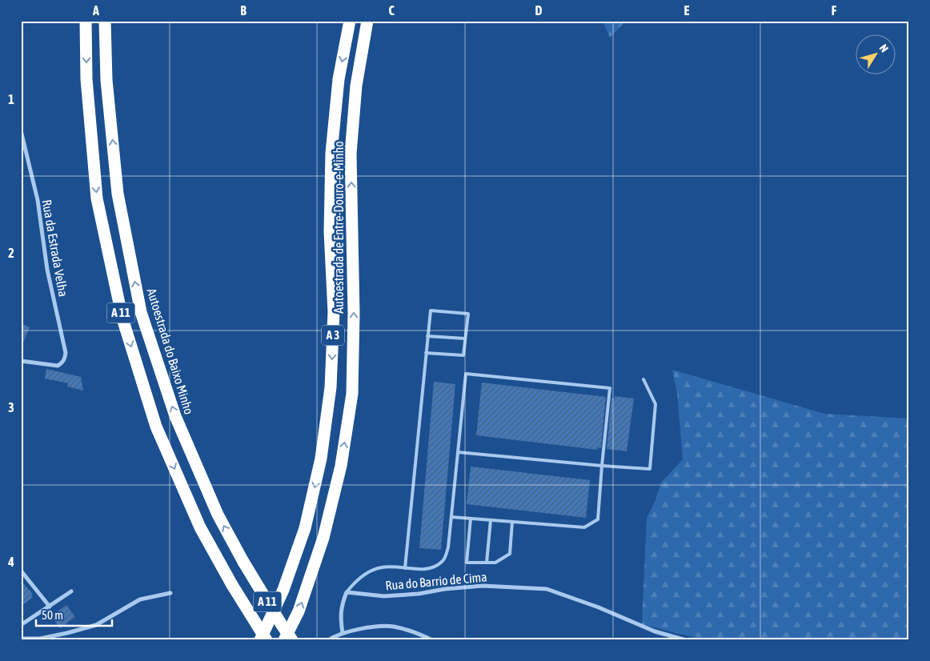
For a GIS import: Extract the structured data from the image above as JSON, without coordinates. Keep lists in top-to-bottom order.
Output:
{
  "streets": {
    "highway": [
      "Autoestrada de Entre-Douro-e-Minho",
      "A 11",
      "A 3",
      "Autoestrada do Baixo Minho"
    ],
    "street": ["Rua da Estrada Velha", "Rua do Barrio de Cima"]
  },
  "scale_bar": "50 m",
  "north": "top right",
  "grid": {
    "columns": [
      "A",
      "B",
      "C",
      "D",
      "E",
      "F"
    ],
    "rows": [
      "1",
      "2",
      "3",
      "4"
    ]
  }
}
